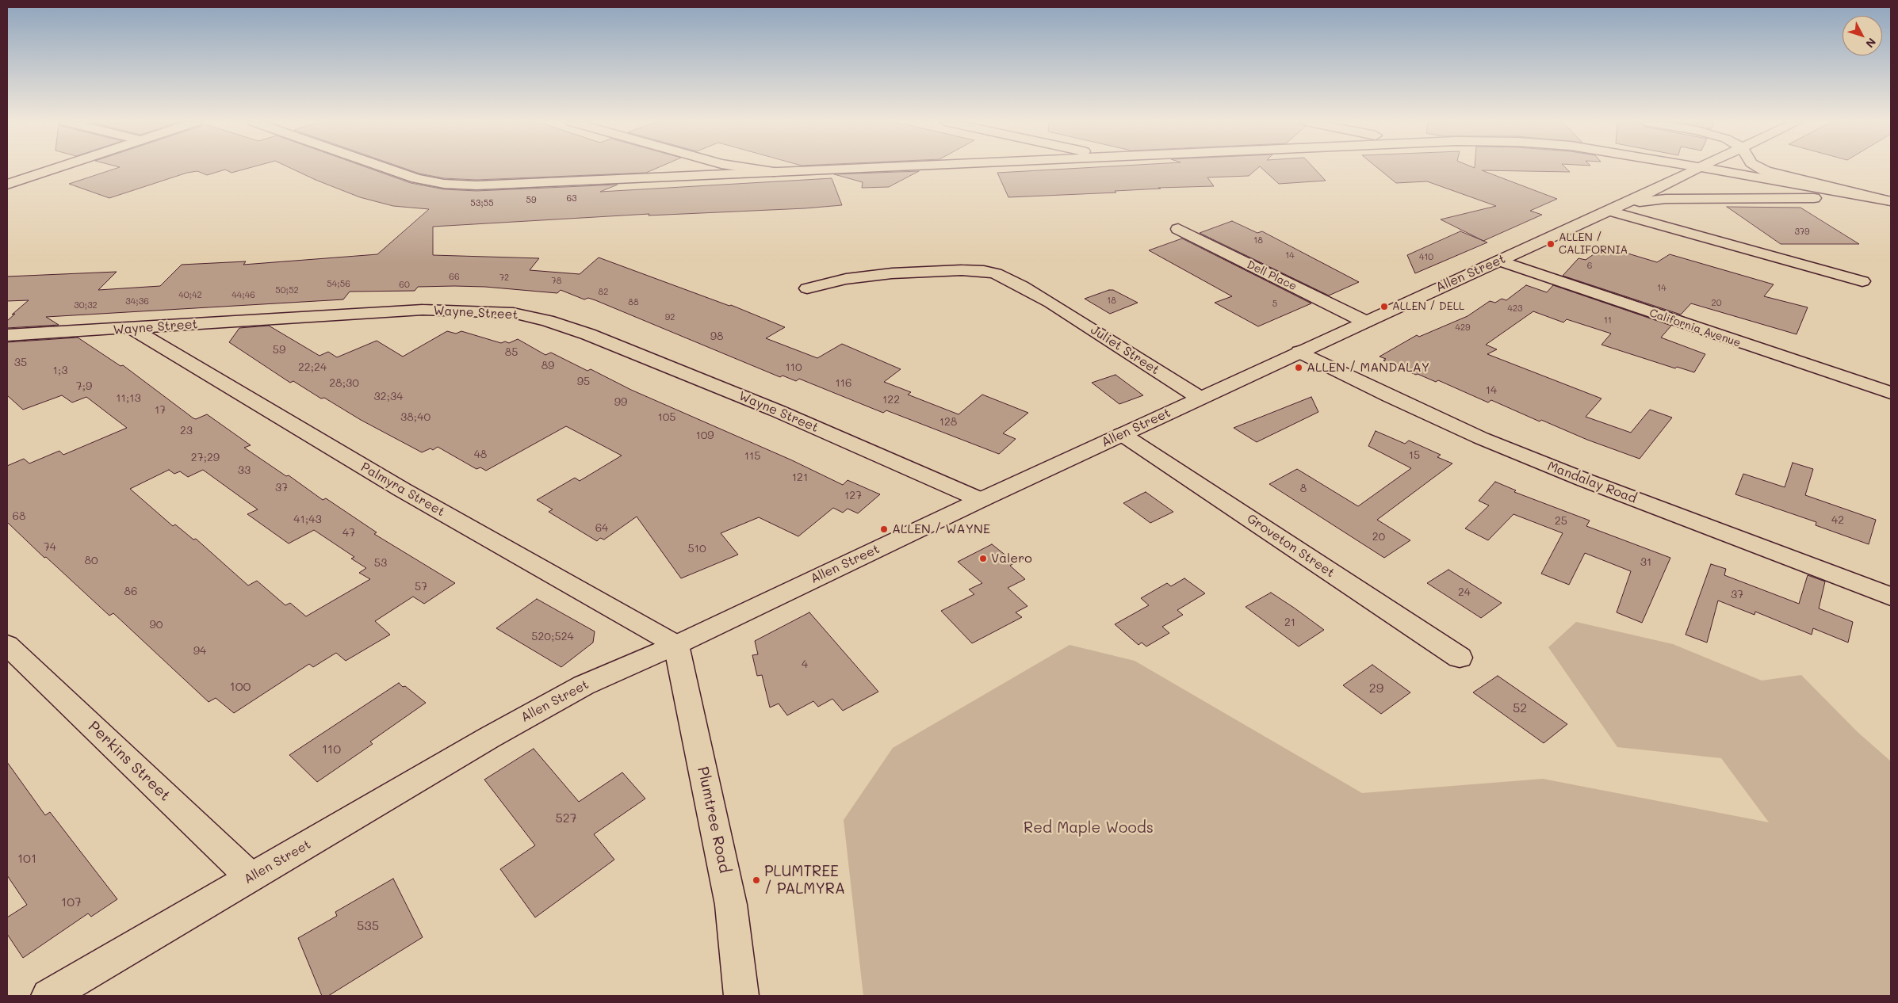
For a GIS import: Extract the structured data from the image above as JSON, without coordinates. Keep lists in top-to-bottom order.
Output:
{
  "streets": {
    "street": [
      "Allen Street",
      "Dell Place",
      "Wayne Street",
      "California Avenue",
      "Juliet Street",
      "Mandalay Road",
      "Palmyra Street",
      "Groveton Street",
      "Perkins Street",
      "Plumtree Road"
    ]
  },
  "crossings": [
    ["Allen Street", "Dell Place"],
    ["Allen Street", "Wayne Street"],
    ["Allen Street", "California Avenue"],
    ["Allen Street", "Juliet Street"],
    ["Allen Street", "Mandalay Road"],
    ["Allen Street", "Palmyra Street"],
    ["Allen Street", "Groveton Street"],
    ["Allen Street", "Perkins Street"],
    ["Allen Street", "Plumtree Road"],
    ["Wayne Street", "Palmyra Street"],
    ["Palmyra Street", "Plumtree Road"]
  ],
  "parks": ["Red Maple Woods"],
  "places": [
    "ALLEN / CALIFORNIA",
    "ALLEN / DELL",
    "ALLEN / MANDALAY",
    "ALLEN / WAYNE",
    "Valero",
    "PLUMTREE / PALMYRA"
  ],
  "house_numbers": [
    "63",
    "59",
    "53;55",
    "379",
    "18",
    "14",
    "410",
    "6",
    "66",
    "72",
    "78",
    "54;56",
    "60",
    "14",
    "50;52",
    "82",
    "40;42",
    "44;46",
    "18",
    "34;36",
    "88",
    "20",
    "5",
    "30;32",
    "423",
    "92",
    "11",
    "429",
    "98",
    "59",
    "85",
    "35",
    "89",
    "22;24",
    "110",
    "1;3",
    "95",
    "28;30",
    "116",
    "7;9",
    "14",
    "32;34",
    "11;13",
    "122",
    "99",
    "17",
    "38;40",
    "105",
    "128",
    "23",
    "109",
    "48",
    "15",
    "115",
    "27;29",
    "33",
    "121",
    "37",
    "8",
    "127",
    "68",
    "41;43",
    "42",
    "25",
    "64",
    "47",
    "20",
    "74",
    "510",
    "80",
    "31",
    "53",
    "57",
    "86",
    "24",
    "37",
    "21",
    "90",
    "520;524",
    "94",
    "4",
    "100",
    "29",
    "52",
    "110",
    "527",
    "101",
    "107",
    "535"
  ],
  "north": "bottom right"
}
